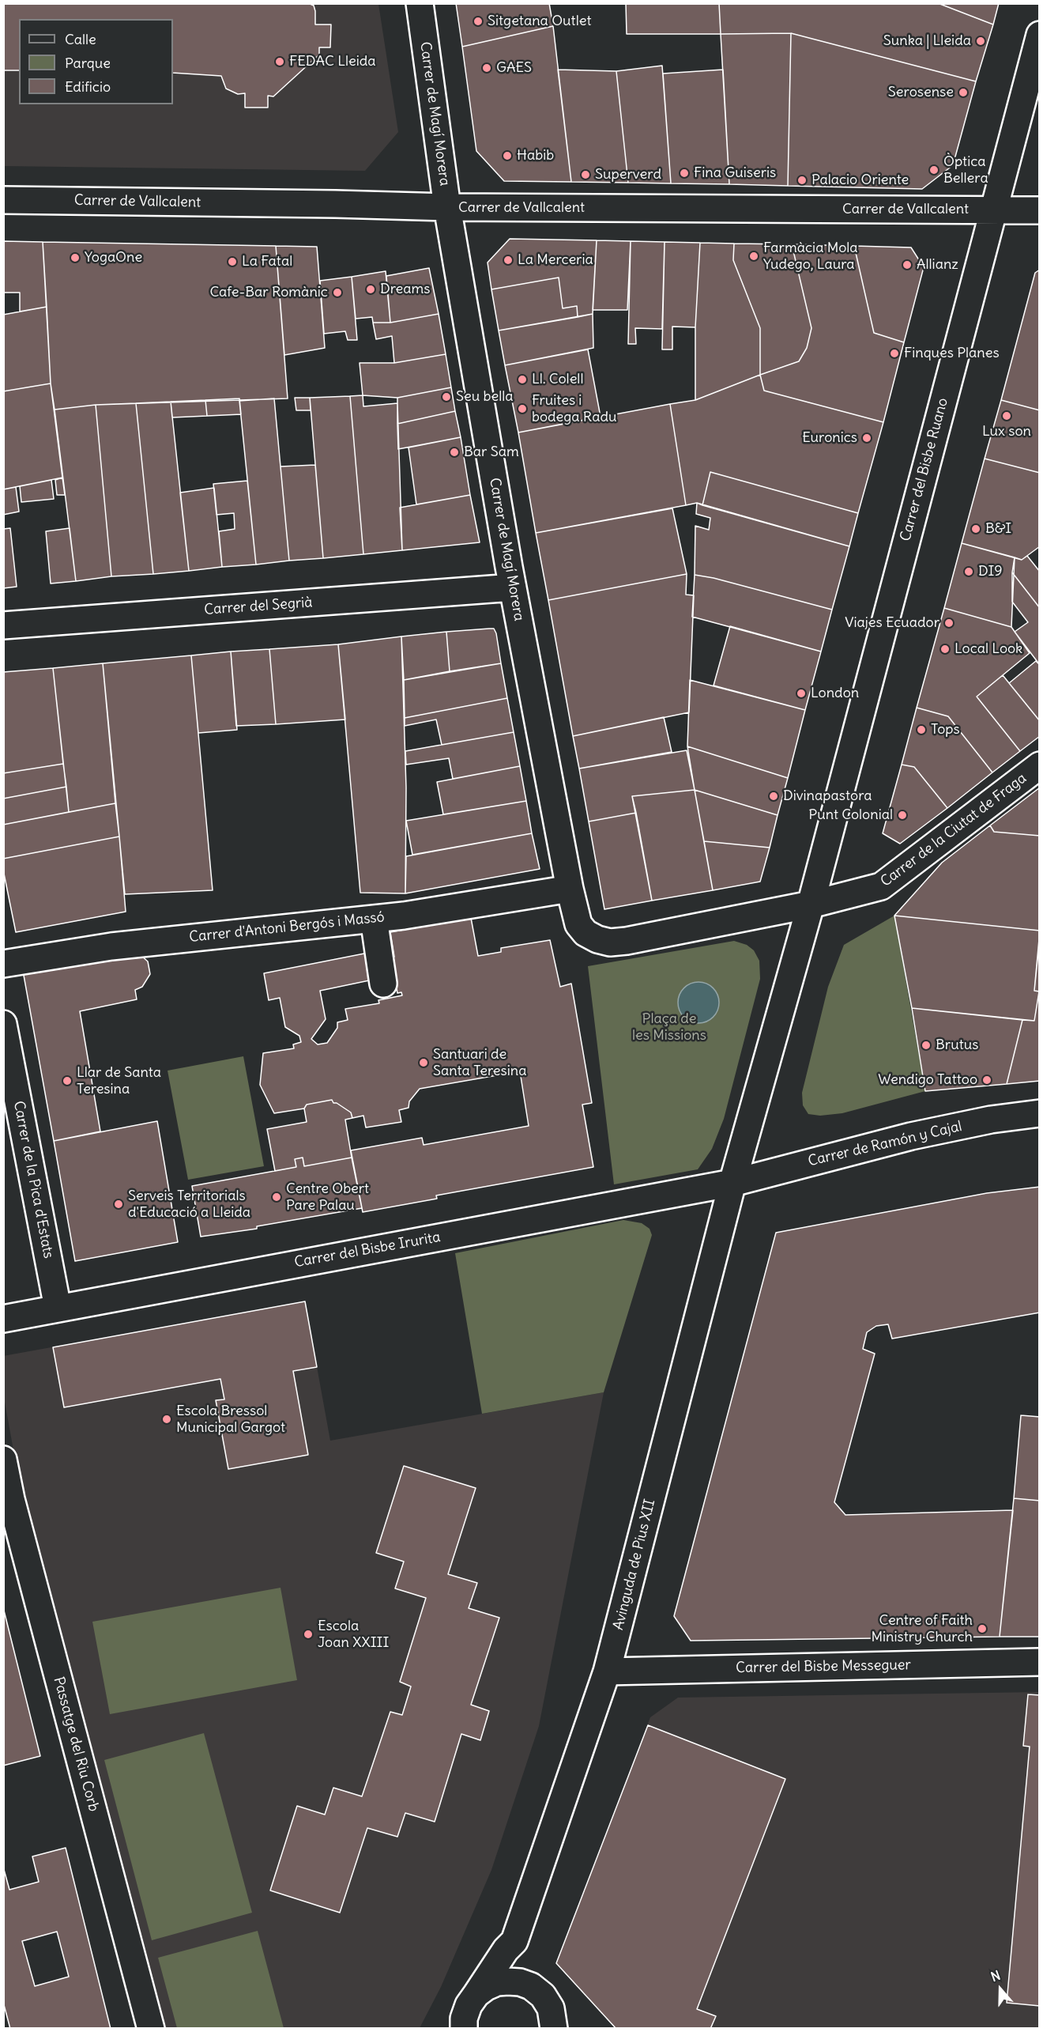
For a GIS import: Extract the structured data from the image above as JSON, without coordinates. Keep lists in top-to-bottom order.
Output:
{
  "streets": {
    "street": [
      "Carrer de Magí Morera",
      "Carrer de Vallcalent",
      "Carrer del Bisbe Ruano",
      "Carrer del Segrià",
      "Carrer de la Ciutat de Fraga",
      "Carrer d'Antoni Bergós i Massó",
      "Carrer de Ramón y Cajal",
      "Carrer de la Pica d'Estats",
      "Carrer del Bisbe Irurita",
      "Avinguda de Pius XII",
      "Carrer del Bisbe Messeguer",
      "Passatge del Riu Corb"
    ]
  },
  "crossings": [
    ["Carrer de Magí Morera", "Carrer de Vallcalent"],
    ["Carrer de Magí Morera", "Carrer del Bisbe Ruano"],
    ["Carrer de Magí Morera", "Carrer del Segrià"],
    ["Carrer de Magí Morera", "Carrer de la Ciutat de Fraga"],
    ["Carrer de Magí Morera", "Carrer d'Antoni Bergós i Massó"],
    ["Carrer de Vallcalent", "Carrer del Bisbe Ruano"],
    ["Carrer del Bisbe Ruano", "Carrer de la Ciutat de Fraga"],
    ["Carrer de Ramón y Cajal", "Carrer del Bisbe Irurita"],
    ["Carrer de Ramón y Cajal", "Avinguda de Pius XII"],
    ["Carrer de la Pica d'Estats", "Carrer del Bisbe Irurita"],
    ["Carrer del Bisbe Irurita", "Avinguda de Pius XII"],
    ["Avinguda de Pius XII", "Carrer del Bisbe Messeguer"]
  ],
  "parks": ["Plaça de les Missions"],
  "places": [
    "Sitgetana Outlet",
    "Sunka | Lleida",
    "FEDAC Lleida",
    "GAES",
    "Serosense",
    "Habib",
    "Òptica Bellera",
    "Fina Guiseris",
    "Superverd",
    "Palacio Oriente",
    "Farmàcia Mola Yudego, Laura",
    "YogaOne",
    "La Merceria",
    "La Fatal",
    "Allianz",
    "Dreams",
    "Cafe-Bar Romànic",
    "Finques Planes",
    "Ll. Colell",
    "Seu bella",
    "Fruites i bodega Radu",
    "Lux son",
    "Euronics",
    "Bar Sam",
    "B&I",
    "DI9",
    "Viajes Ecuador",
    "Local Look",
    "London",
    "Tops",
    "Divinapastora",
    "Punt Colonial",
    "Brutus",
    "Santuari de Santa Teresina",
    "Wendigo Tattoo",
    "Llar de Santa Teresina",
    "Centre Obert Pare Palau",
    "Serveis Territorials d'Educació a Lleida",
    "Escola Bressol Municipal Gargot",
    "Centre of Faith Ministry Church",
    "Escola Joan XXIII"
  ],
  "legend": ["Calle", "Parque", "Edificio"],
  "north": "top"
}
